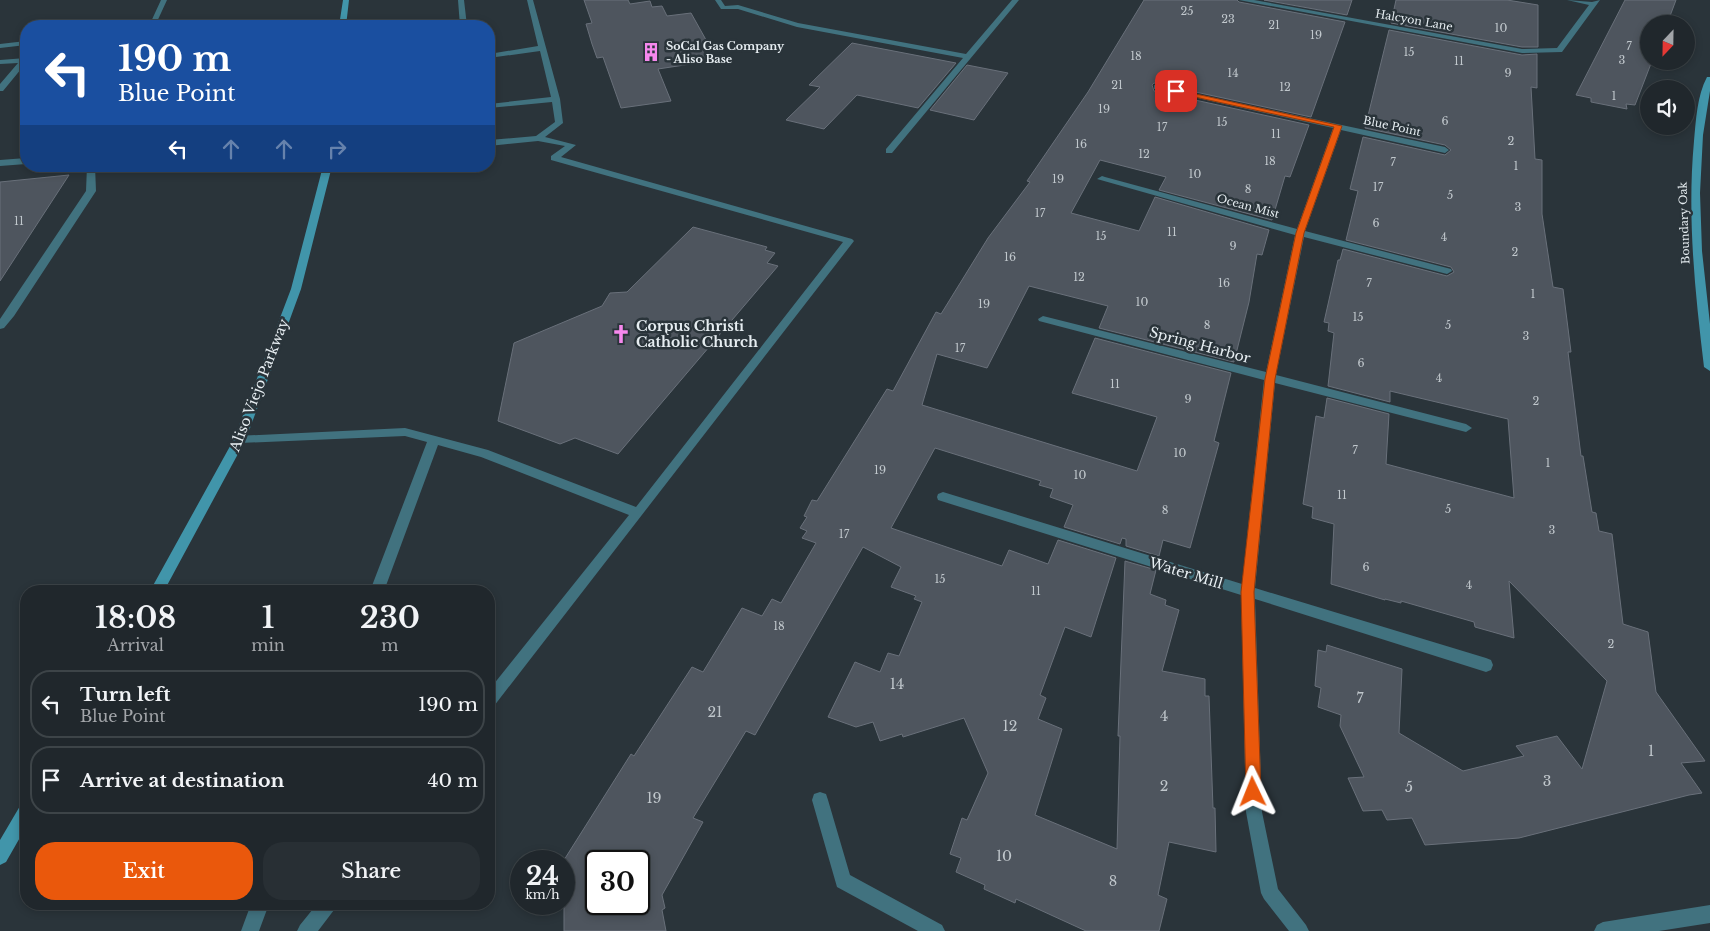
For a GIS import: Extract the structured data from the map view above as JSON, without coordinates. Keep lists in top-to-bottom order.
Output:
{
  "streets": {
    "main road": ["Boundary Oak", "Aliso Viejo Parkway"],
    "street": [
      "Halcyon Lane",
      "Blue Point",
      "Ocean Mist",
      "Spring Harbor",
      "Water Mill"
    ]
  },
  "places": {
    "building": ["SoCal Gas Company - Aliso Base"],
    "church": ["Corpus Christi Catholic Church"]
  },
  "house_numbers": [
    "25",
    "23",
    "21",
    "10",
    "19",
    "7",
    "15",
    "18",
    "3",
    "11",
    "14",
    "9",
    "21",
    "12",
    "1",
    "19",
    "6",
    "15",
    "17",
    "11",
    "2",
    "16",
    "12",
    "18",
    "7",
    "1",
    "10",
    "19",
    "17",
    "8",
    "5",
    "3",
    "17",
    "11",
    "6",
    "11",
    "15",
    "4",
    "9",
    "2",
    "16",
    "12",
    "16",
    "7",
    "1",
    "10",
    "19",
    "15",
    "8",
    "5",
    "3",
    "17",
    "6",
    "4",
    "11",
    "9",
    "2",
    "7",
    "10",
    "1",
    "19",
    "10",
    "11",
    "5",
    "8",
    "3",
    "17",
    "6",
    "15",
    "4",
    "11",
    "18",
    "2",
    "14",
    "7",
    "21",
    "4",
    "12",
    "1",
    "3",
    "2",
    "5",
    "19",
    "10",
    "8"
  ],
  "north": "bottom",
  "page": {
    "turn": ["190 m", "Blue Point"],
    "eta": [
      "18:08",
      "Arrival",
      "1",
      "min",
      "230",
      "m"
    ],
    "list": [
      {
        "name": "Turn left",
        "note": "Blue Point",
        "value": "190 m"
      },
      {
        "name": "Arrive at destination",
        "value": "40 m"
      }
    ],
    "buttons": ["Exit", "Share"],
    "speed": "24 km/h",
    "limit": "30"
  }
}
